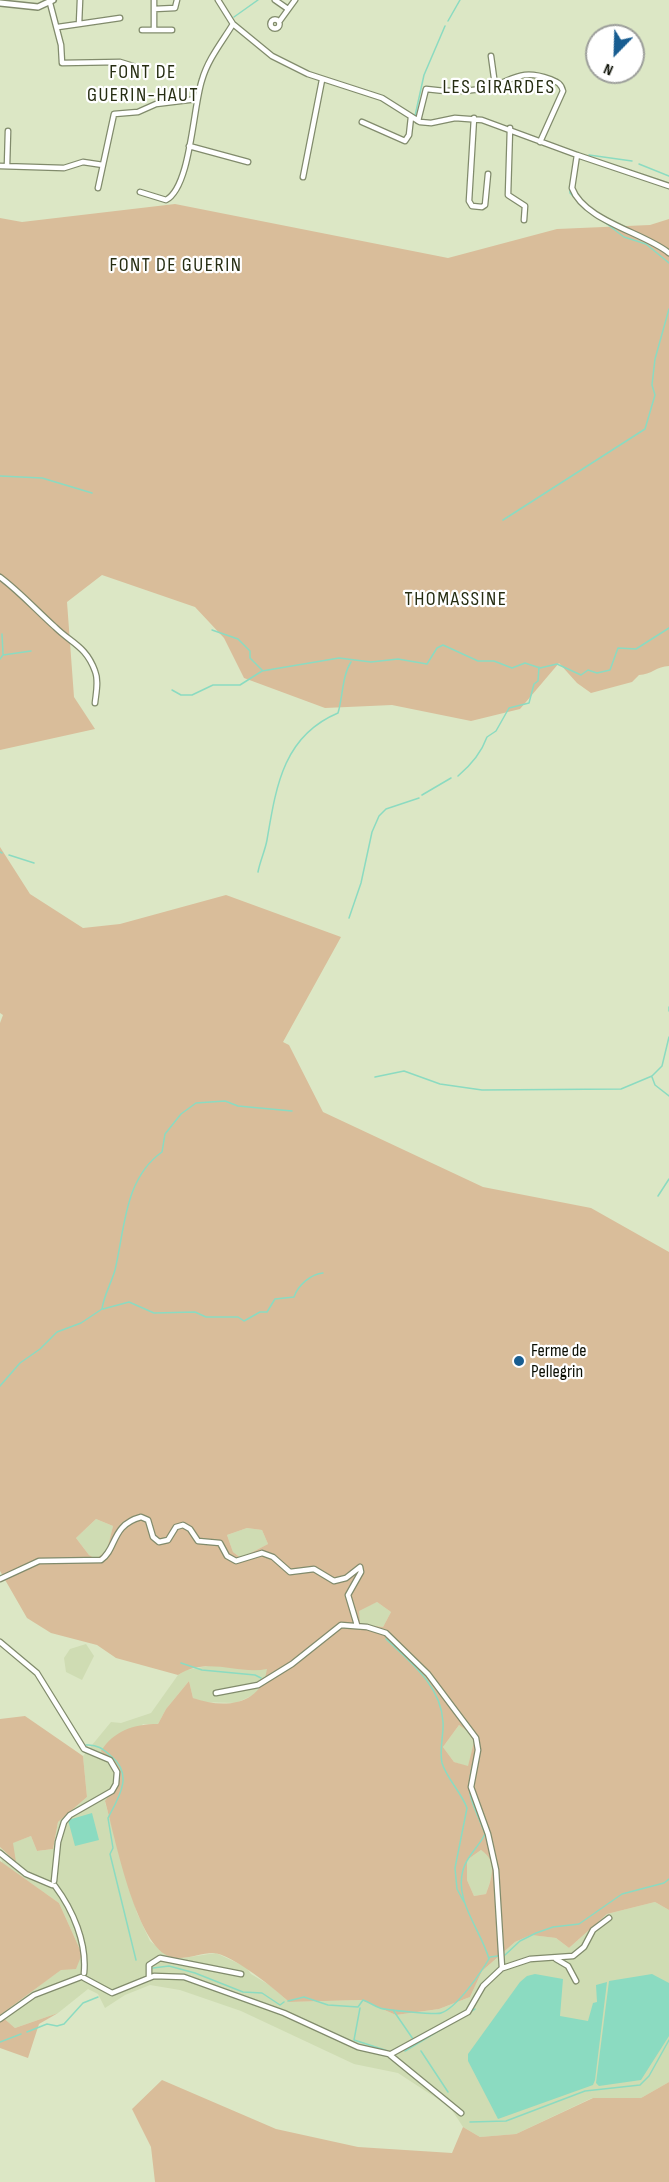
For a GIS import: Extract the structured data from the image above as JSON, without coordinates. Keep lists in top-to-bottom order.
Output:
{
  "districts": [
    "FONT DE GUERIN-HAUT",
    "LES GIRARDES",
    "FONT DE GUERIN",
    "THOMASSINE"
  ],
  "places": ["Ferme de Pellegrin"],
  "north": "bottom left"
}
